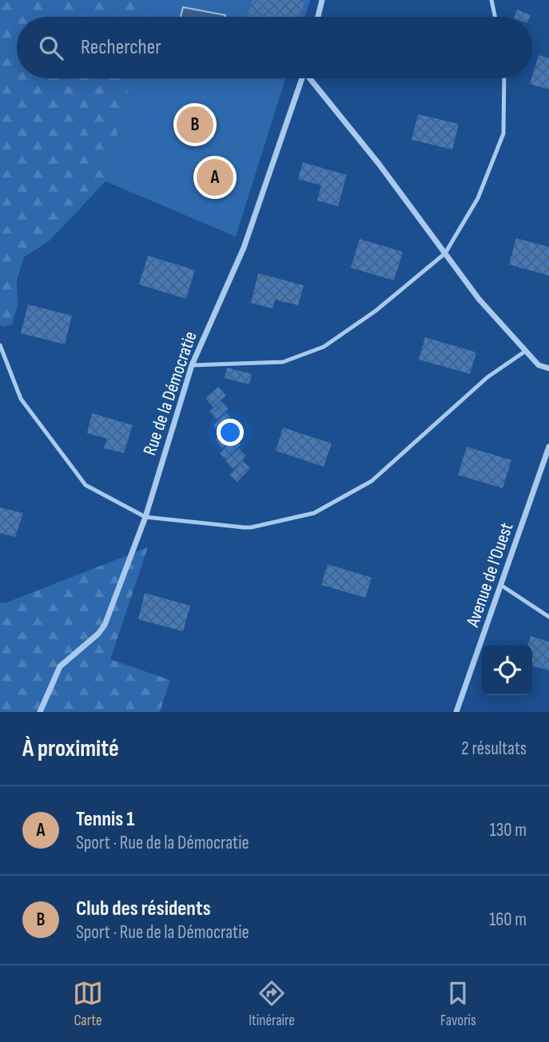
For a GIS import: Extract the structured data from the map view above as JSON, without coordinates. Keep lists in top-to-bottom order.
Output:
{
  "streets": {
    "street": ["Rue de la Démocratie", "Avenue de l'Ouest"]
  },
  "page": {
    "search": "Rechercher",
    "pins": ["B", "A"],
    "heading": ["À proximité", "2 résultats"],
    "list": [
      {
        "mark": "A",
        "name": "Tennis 1",
        "note": "Sport · Rue de la Démocratie",
        "value": "130 m"
      },
      {
        "mark": "B",
        "name": "Club des résidents",
        "note": "Sport · Rue de la Démocratie",
        "value": "160 m"
      }
    ],
    "nav": ["Carte", "Itinéraire", "Favoris"]
  }
}
